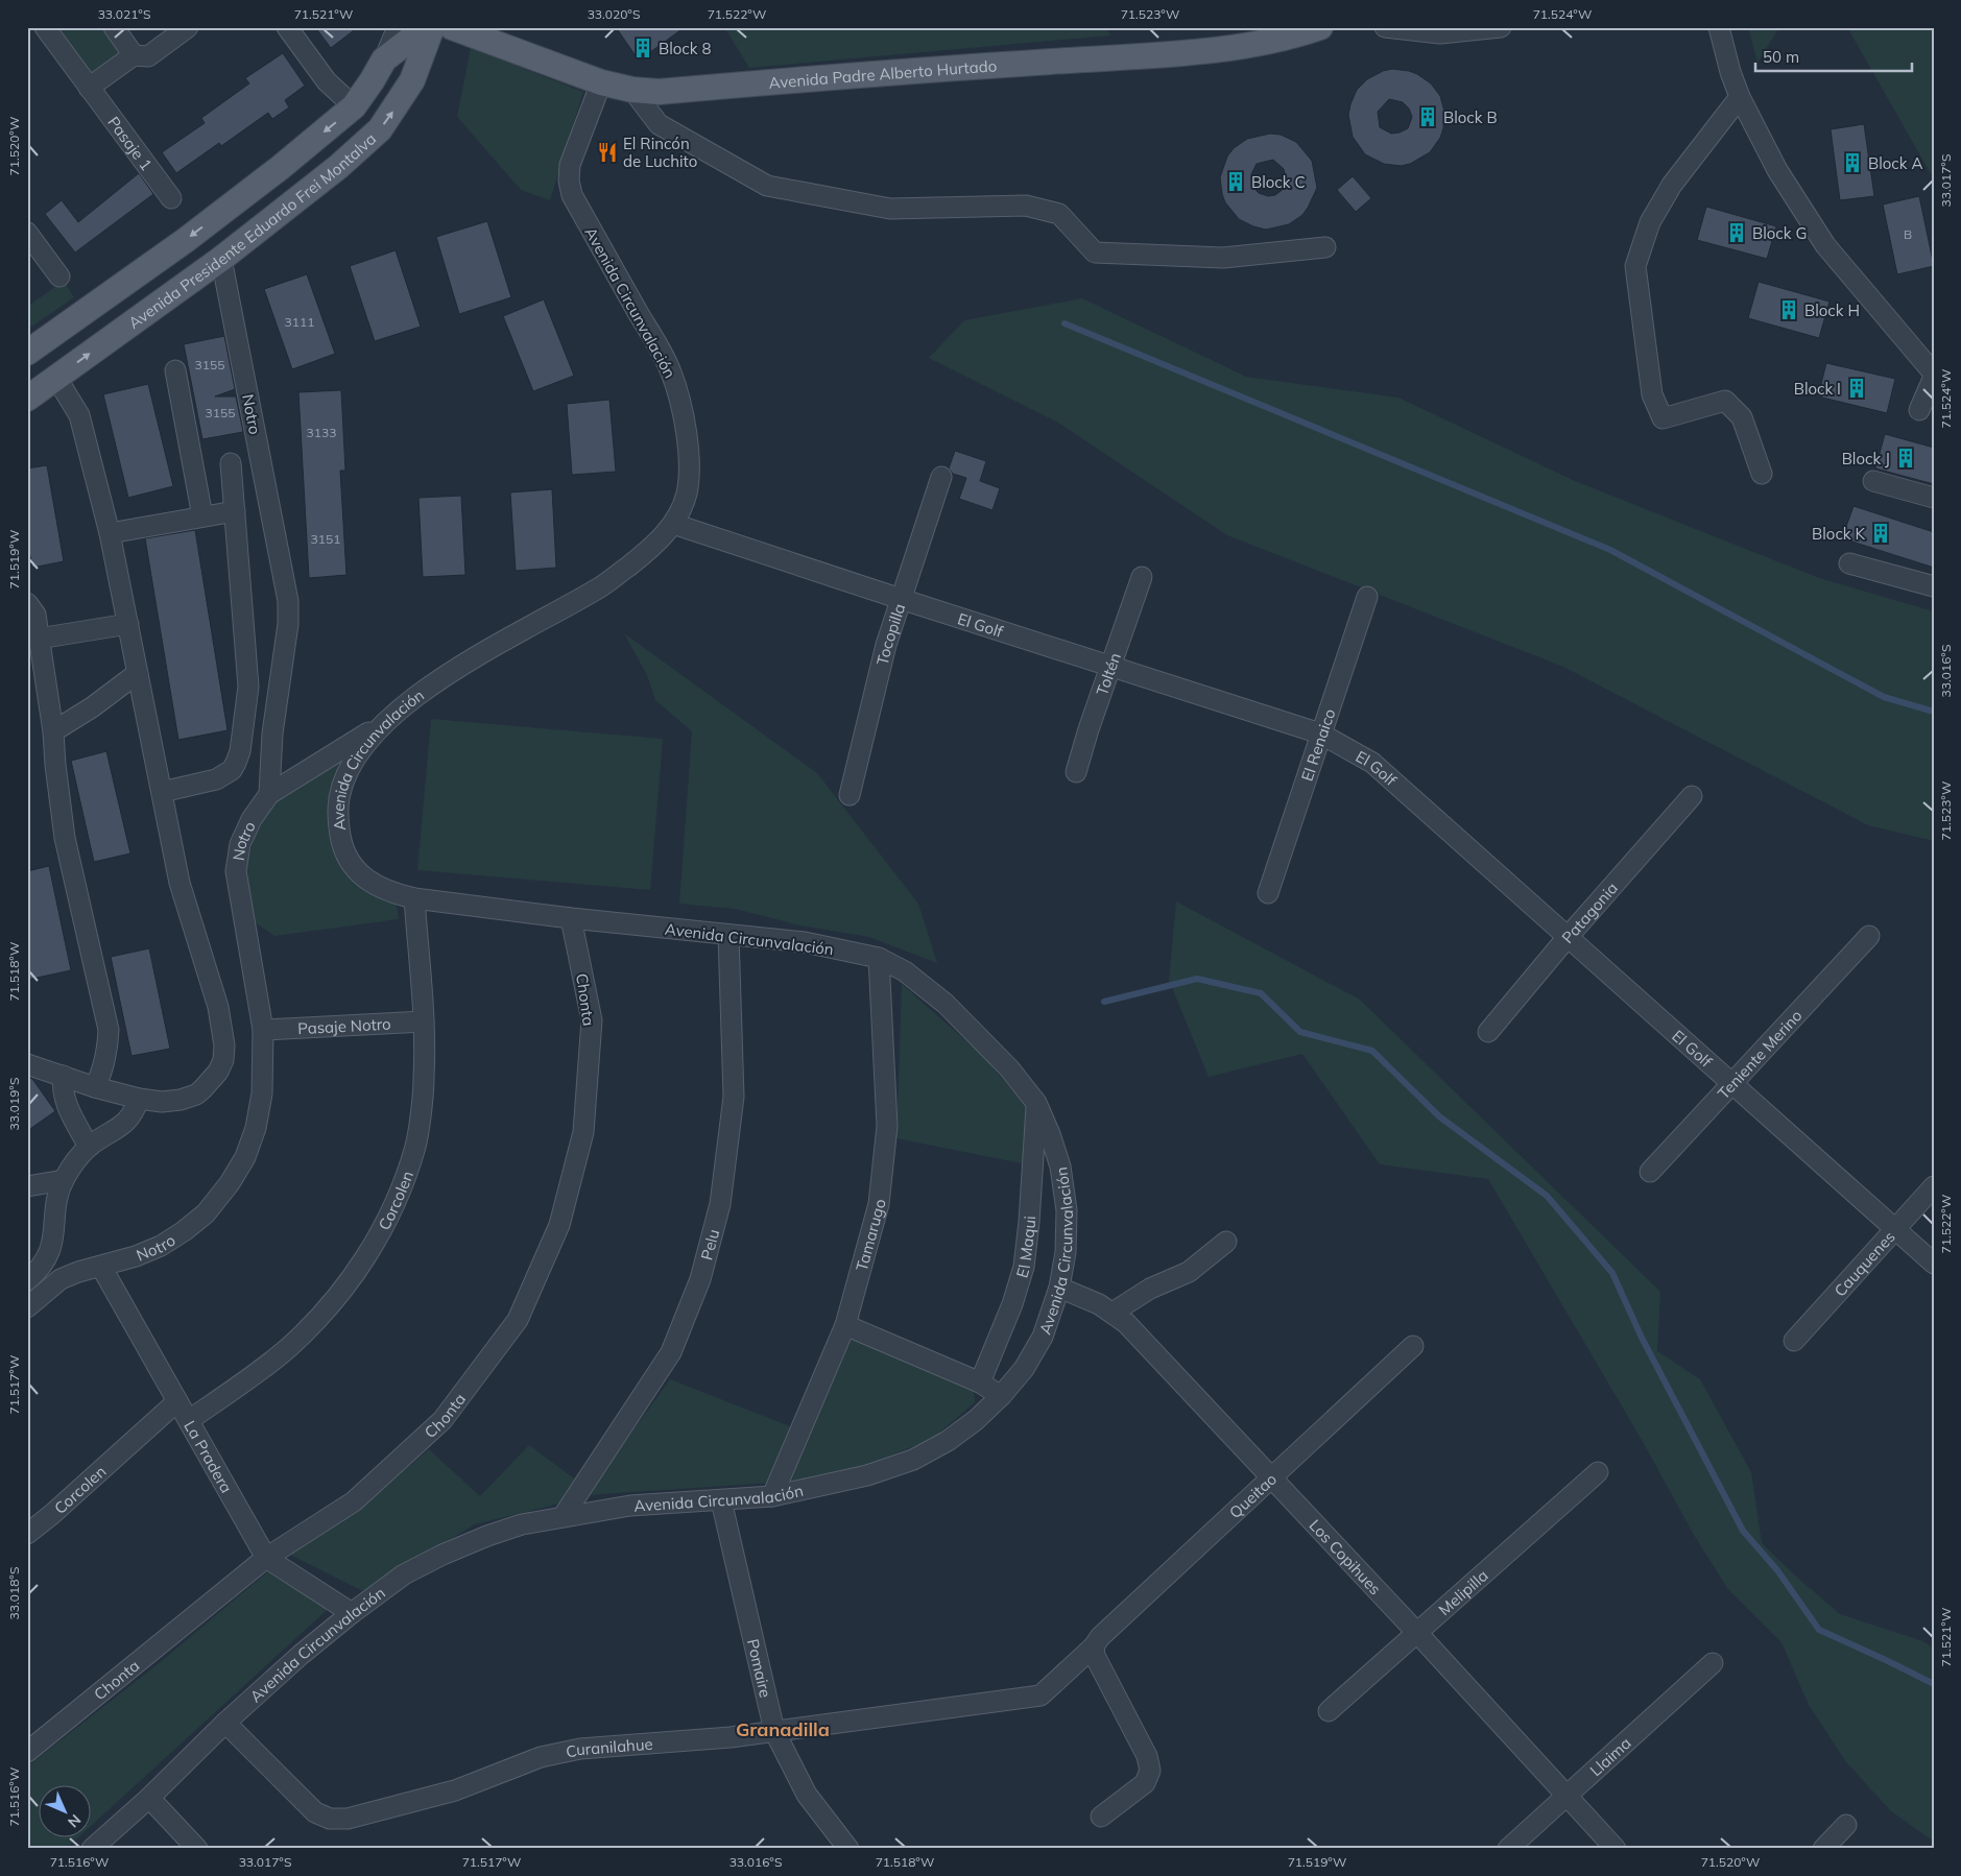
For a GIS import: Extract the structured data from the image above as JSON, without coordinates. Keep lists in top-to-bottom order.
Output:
{
  "streets": {
    "main road": ["Avenida Padre Alberto Hurtado", "Avenida Presidente Eduardo Frei Montalva"],
    "street": [
      "Pasaje 1",
      "Avenida Circunvalación",
      "Notro",
      "El Golf",
      "Tocopilla",
      "Toltén",
      "El Renaico",
      "Patagonia",
      "Chonta",
      "Pasaje Notro",
      "Teniente Merino",
      "Corcolen",
      "Tamarugo",
      "Pelu",
      "El Maqui",
      "Cauquenes",
      "La Pradera",
      "Queitao",
      "Los Copihues",
      "Melipilla",
      "Pomaire",
      "Curanilahue",
      "Llaima"
    ]
  },
  "crossings": [
    ["Avenida Padre Alberto Hurtado", "Avenida Circunvalación"],
    ["Avenida Presidente Eduardo Frei Montalva", "Notro"],
    ["Avenida Circunvalación", "El Golf"],
    ["Avenida Circunvalación", "Chonta"],
    ["Avenida Circunvalación", "Corcolen"],
    ["Avenida Circunvalación", "Tamarugo"],
    ["Avenida Circunvalación", "Pelu"],
    ["Avenida Circunvalación", "El Maqui"],
    ["Avenida Circunvalación", "La Pradera"],
    ["Avenida Circunvalación", "Los Copihues"],
    ["Avenida Circunvalación", "Pomaire"],
    ["Avenida Circunvalación", "Curanilahue"],
    ["Notro", "Pasaje Notro"],
    ["Notro", "La Pradera"],
    ["El Golf", "Tocopilla"],
    ["El Golf", "Toltén"],
    ["El Golf", "El Renaico"],
    ["El Golf", "Patagonia"],
    ["El Golf", "Teniente Merino"],
    ["El Golf", "Cauquenes"],
    ["Chonta", "La Pradera"],
    ["Pasaje Notro", "Corcolen"],
    ["Corcolen", "La Pradera"],
    ["Queitao", "Los Copihues"],
    ["Queitao", "Curanilahue"],
    ["Los Copihues", "Melipilla"],
    ["Los Copihues", "Llaima"],
    ["Pomaire", "Curanilahue"]
  ],
  "districts": ["Granadilla"],
  "places": {
    "building": [
      "Block 8",
      "Block B",
      "Block A",
      "Block C",
      "Block G",
      "Block H",
      "Block I",
      "Block J",
      "Block K"
    ],
    "restaurant": ["El Rincón de Luchito"]
  },
  "house_numbers": [
    "B",
    "3111",
    "3155",
    "3155",
    "3133",
    "3151"
  ],
  "scale_bar": "50 m",
  "north": "bottom right",
  "coordinates": [
    "33.021°S",
    "71.521°W",
    "33.020°S",
    "71.522°W",
    "71.523°W",
    "71.524°W",
    "71.520°W",
    "33.017°S",
    "71.519°W",
    "33.016°S",
    "71.518°W",
    "33.019°S",
    "71.517°W",
    "33.018°S",
    "71.516°W"
  ]
}
